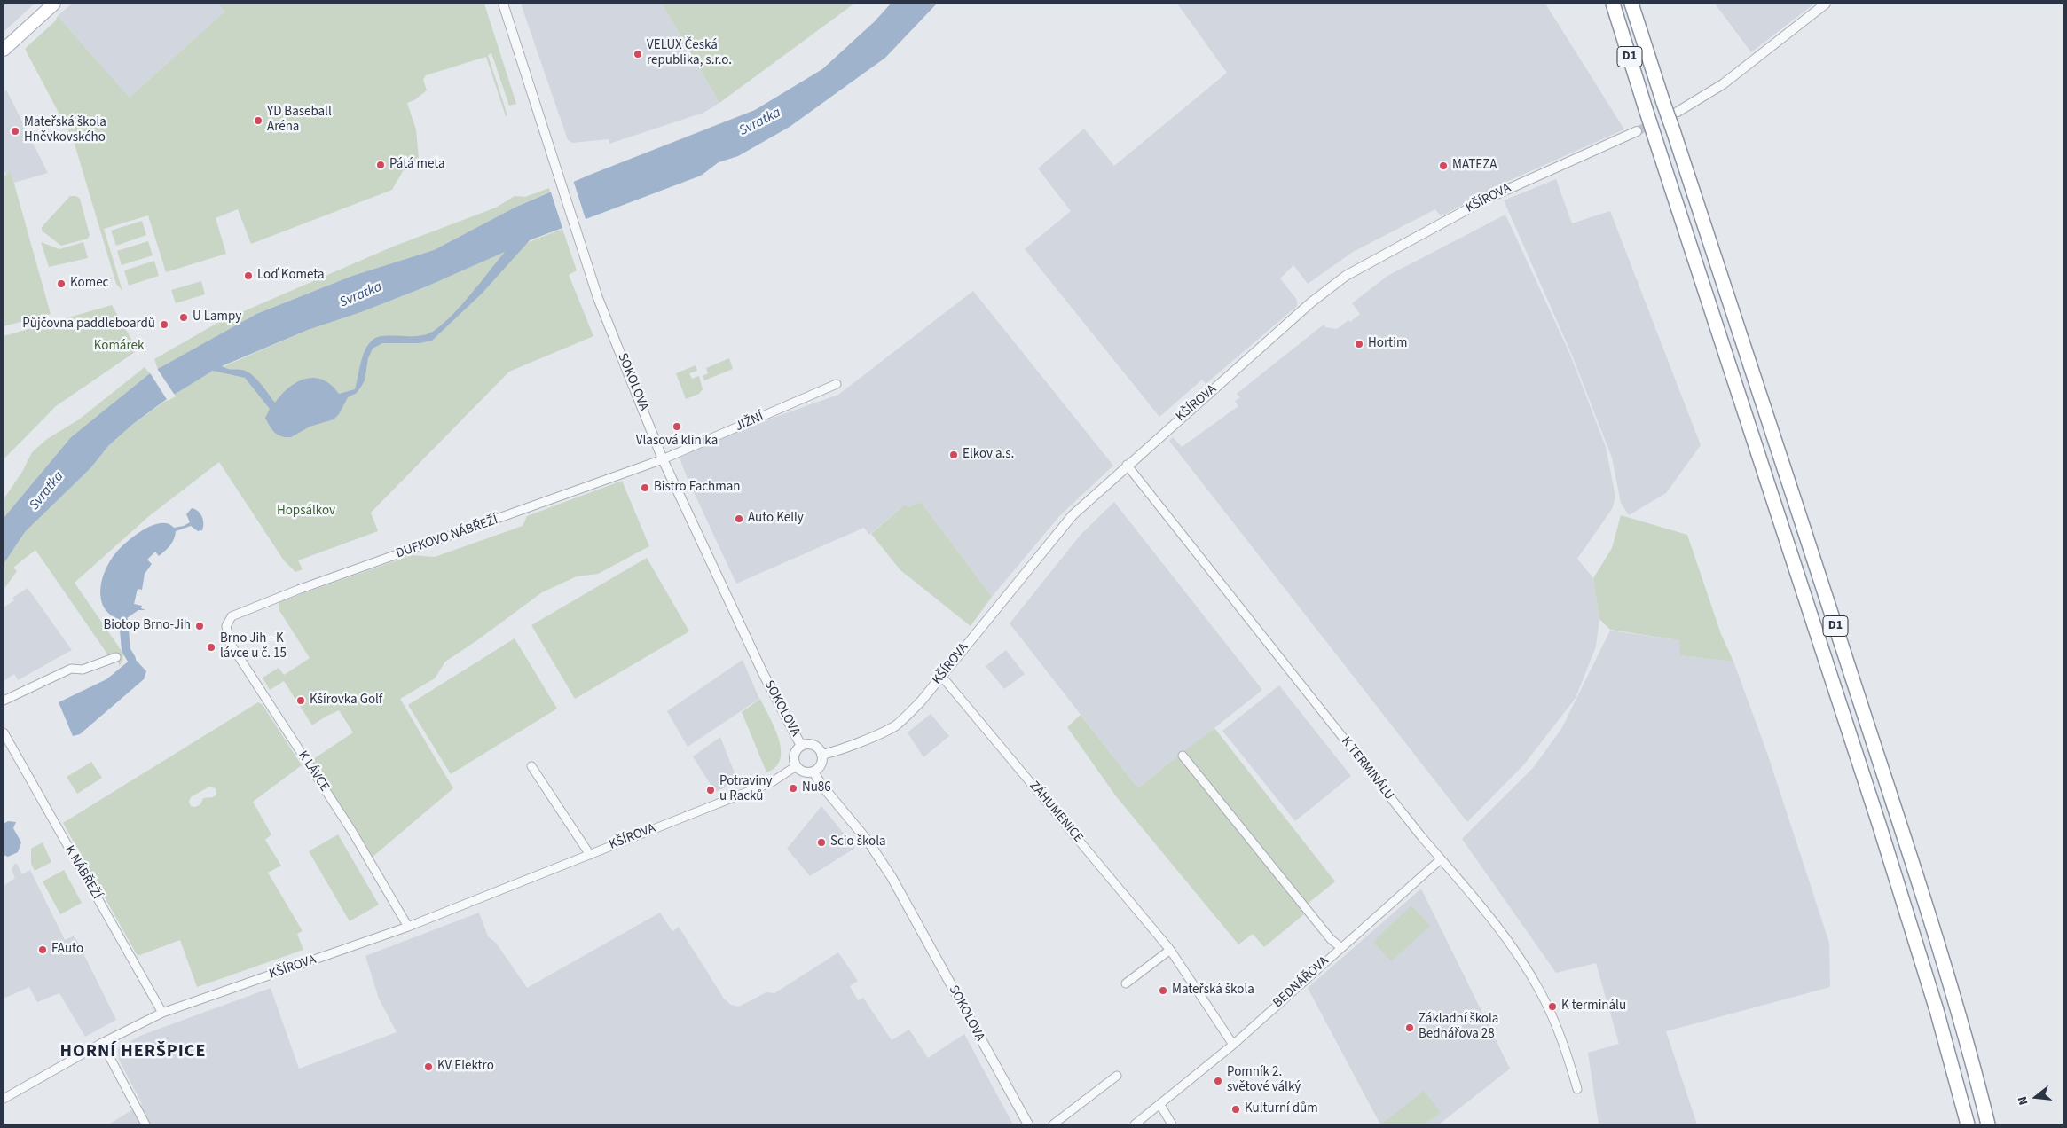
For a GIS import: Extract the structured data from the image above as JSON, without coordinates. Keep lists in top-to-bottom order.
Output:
{
  "streets": {
    "highway": ["D1"],
    "street": [
      "KŠÍROVA",
      "SOKOLOVA",
      "JIŽNÍ",
      "DUFKOVO NÁBŘEŽÍ",
      "K TERMINÁLU",
      "K LÁVCE",
      "ZÁHUMENICE",
      "K NÁBŘEŽÍ",
      "BEDNÁŘOVA"
    ]
  },
  "crossings": [
    ["KŠÍROVA", "SOKOLOVA"],
    ["KŠÍROVA", "K TERMINÁLU"],
    ["KŠÍROVA", "K LÁVCE"],
    ["KŠÍROVA", "ZÁHUMENICE"],
    ["KŠÍROVA", "K NÁBŘEŽÍ"],
    ["SOKOLOVA", "JIŽNÍ"],
    ["SOKOLOVA", "DUFKOVO NÁBŘEŽÍ"],
    ["JIŽNÍ", "DUFKOVO NÁBŘEŽÍ"],
    ["DUFKOVO NÁBŘEŽÍ", "K LÁVCE"],
    ["K TERMINÁLU", "BEDNÁŘOVA"],
    ["ZÁHUMENICE", "BEDNÁŘOVA"]
  ],
  "districts": ["HORNÍ HERŠPICE"],
  "water": ["Svratka"],
  "parks": ["Komárek", "Hopsálkov"],
  "places": [
    "VELUX Česká republika, s.r.o.",
    "YD Baseball Aréna",
    "Mateřská škola Hněvkovského",
    "Pátá meta",
    "MATEZA",
    "Loď Kometa",
    "Komec",
    "U Lampy",
    "Půjčovna paddleboardů",
    "Hortim",
    "Vlasová klinika",
    "Elkov a.s.",
    "Bistro Fachman",
    "Auto Kelly",
    "Biotop Brno-Jih",
    "Brno Jih - K lávce u č. 15",
    "Kšírovka Golf",
    "Nu86",
    "Potraviny u Racků",
    "Scio škola",
    "FAuto",
    "Mateřská škola",
    "K terminálu",
    "Základní škola Bednářova 28",
    "KV Elektro",
    "Pomník 2. světové válký",
    "Kulturní dům"
  ],
  "north": "left"
}
